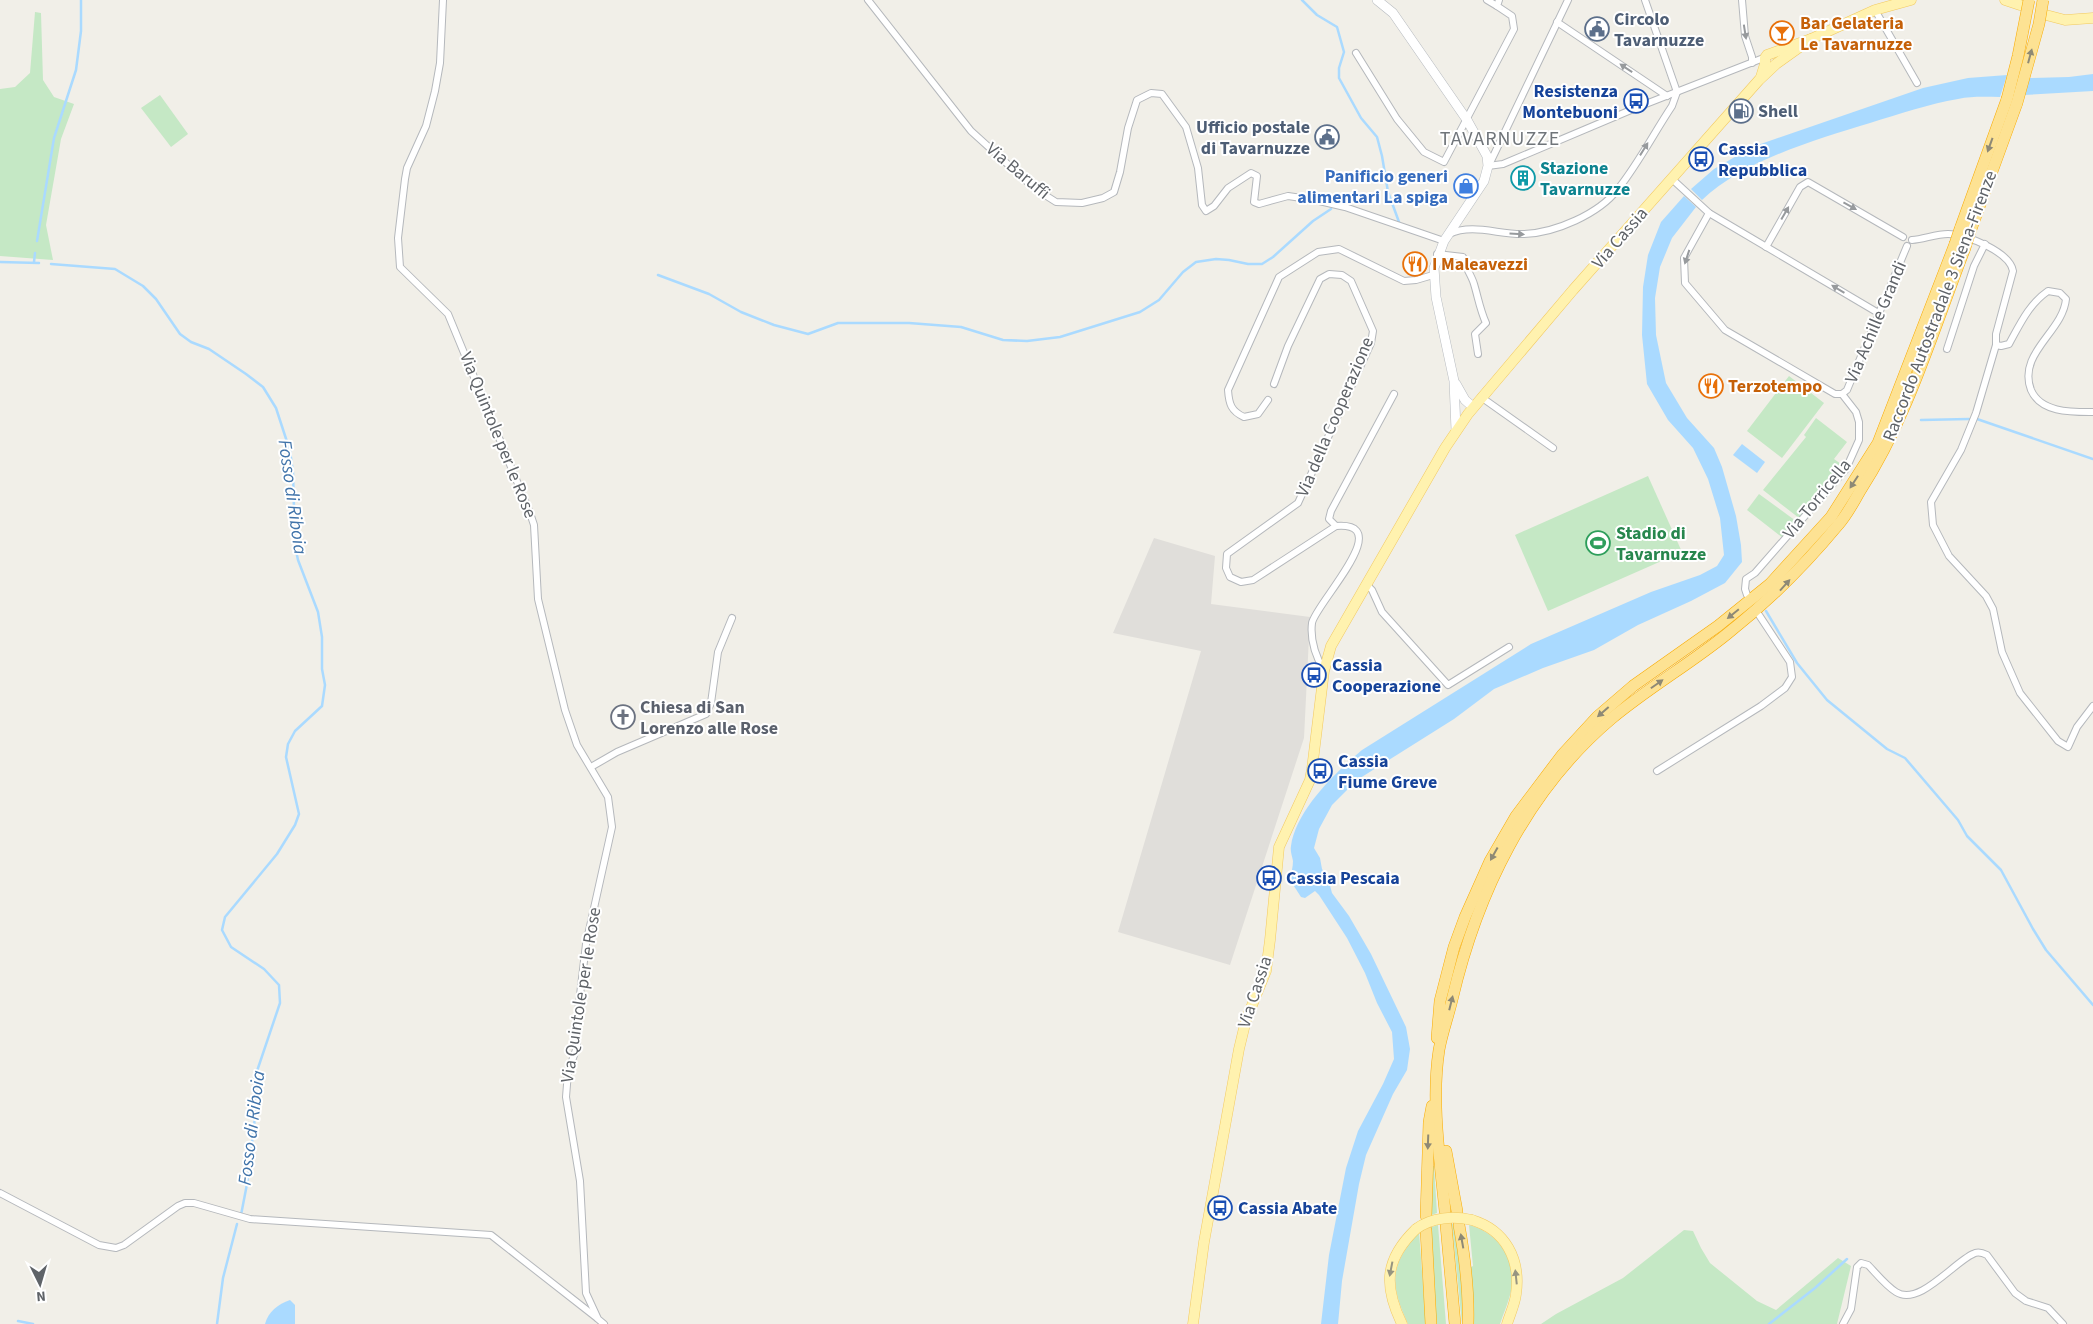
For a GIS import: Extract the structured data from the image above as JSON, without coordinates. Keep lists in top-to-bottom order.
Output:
{
  "streets": {
    "highway": ["Raccordo Autostradale 3 Siena-Firenze"],
    "main road": ["Via Cassia"],
    "street": [
      "Via Baruffi",
      "Via Achille Grandi",
      "Via della Cooperazione",
      "Via Quintole per le Rose",
      "Via Torricella"
    ]
  },
  "crossings": [
    ["Via Achille Grandi", "Via Torricella"]
  ],
  "one_way": ["Via Achille Grandi"],
  "districts": ["TAVARNUZZE"],
  "water": ["Fosso di Riboia"],
  "places": {
    "public building": ["Circolo Tavarnuzze", "Ufficio postale di Tavarnuzze"],
    "bar": ["Bar Gelateria Le Tavarnuzze"],
    "bus stop": [
      "Resistenza Montebuoni",
      "Cassia Repubblica",
      "Cassia Cooperazione",
      "Cassia Fiume Greve",
      "Cassia Pescaia",
      "Cassia Abate"
    ],
    "fuel station": ["Shell"],
    "building": ["Stazione Tavarnuzze"],
    "shop": ["Panificio generi alimentari La spiga"],
    "restaurant": ["I Maleavezzi", "Terzotempo"],
    "sports": ["Stadio di Tavarnuzze"],
    "church": ["Chiesa di San Lorenzo alle Rose"]
  },
  "north": "bottom"
}
